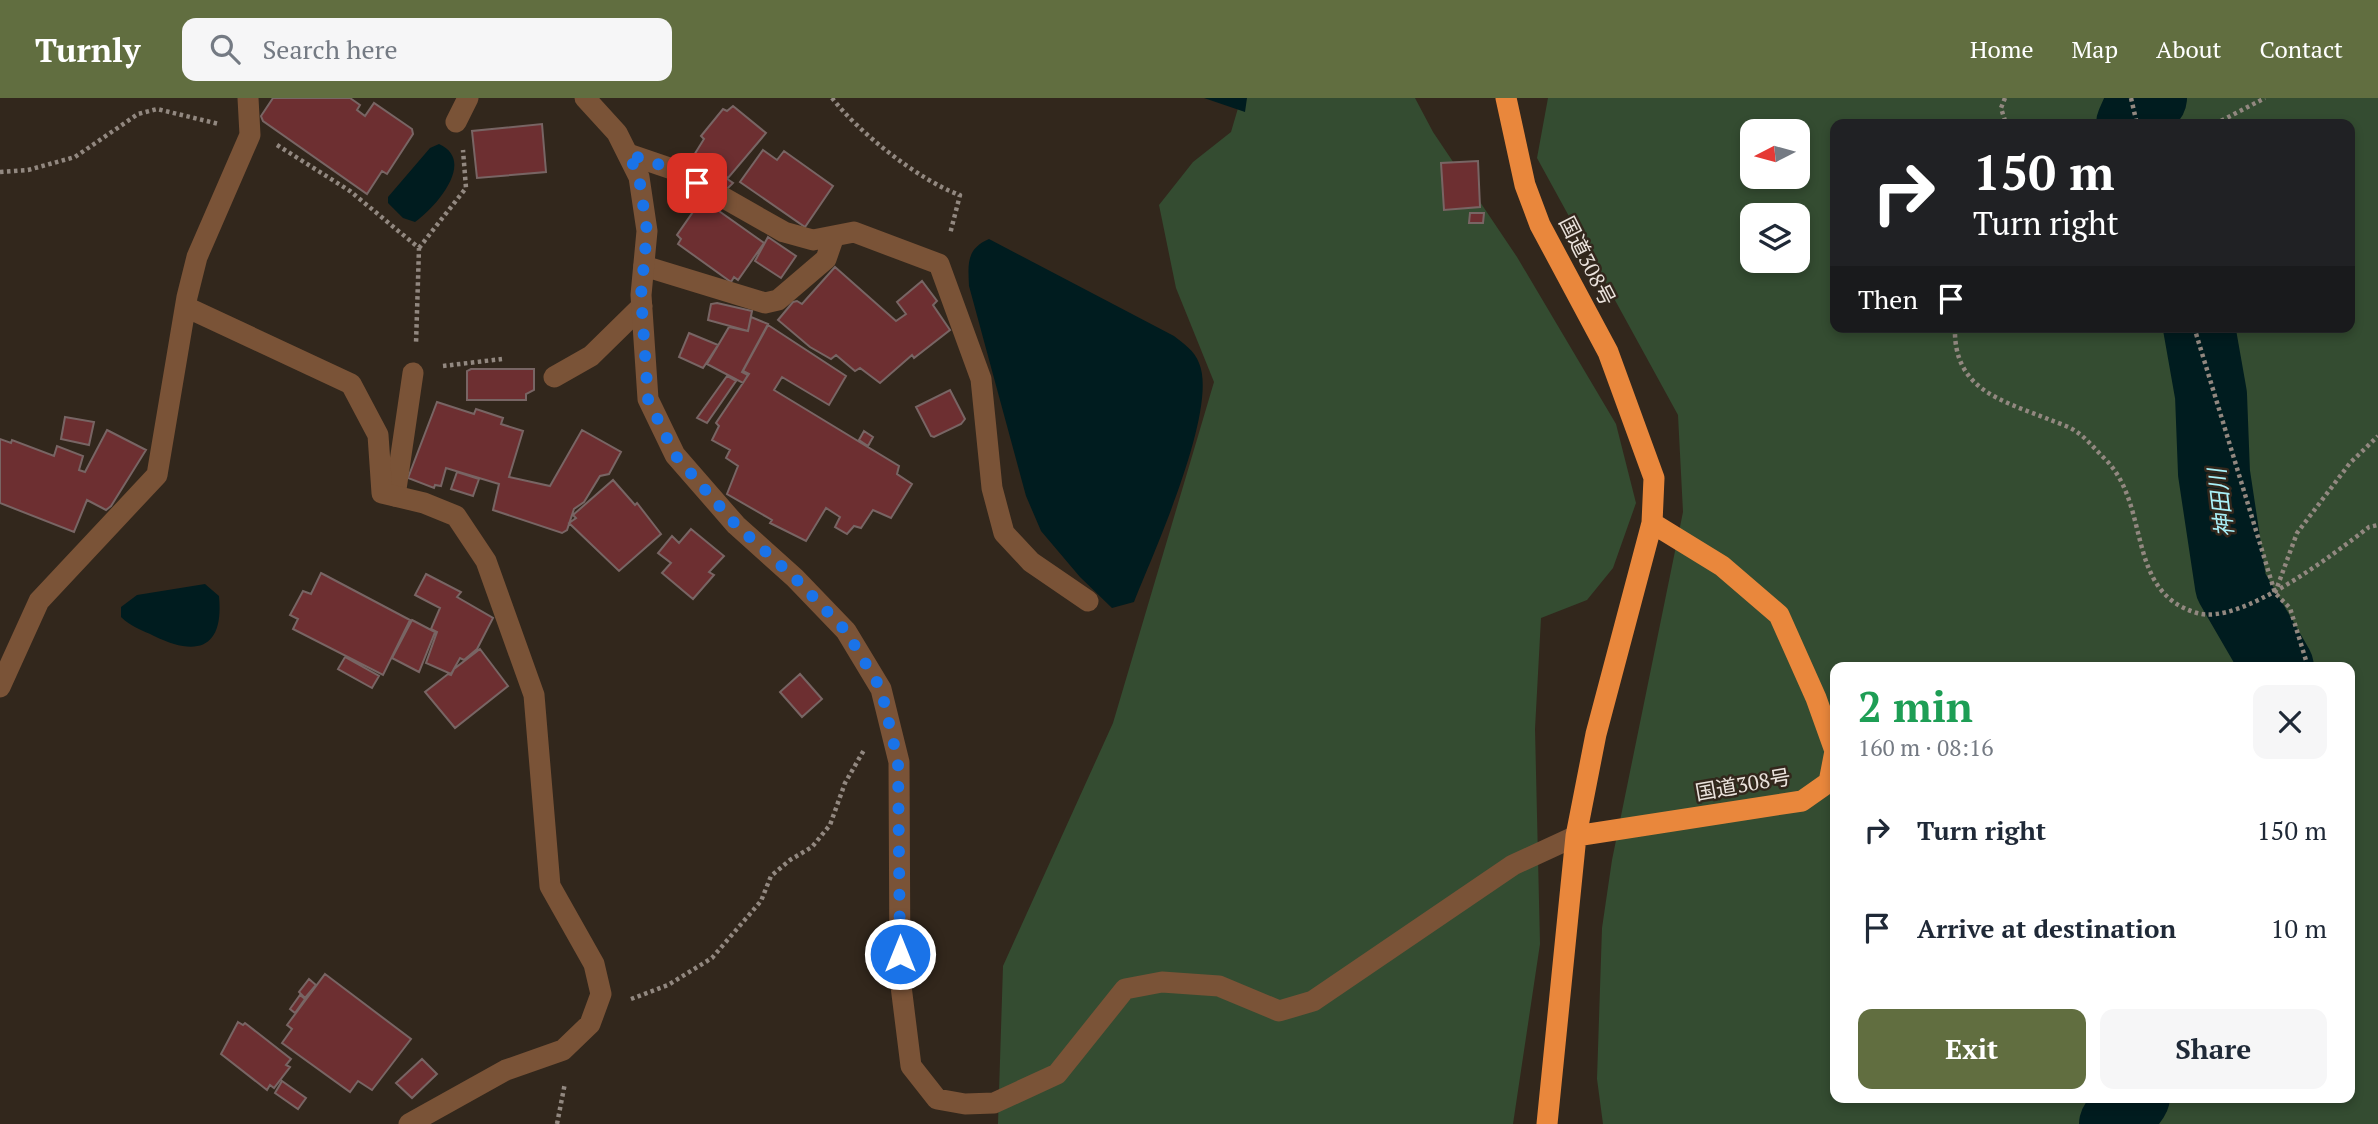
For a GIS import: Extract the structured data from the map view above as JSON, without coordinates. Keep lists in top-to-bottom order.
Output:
{
  "streets": {
    "highway": ["国道308号"]
  },
  "water": ["神田川"],
  "north": "left",
  "page": {
    "header": "Turnly",
    "search": "Search here",
    "nav": [
      "Home",
      "Map",
      "About",
      "Contact"
    ],
    "turn": ["150 m", "Turn right"],
    "then": "Then",
    "heading": ["2 min", "160 m · 08:16"],
    "list": [
      {
        "name": "Turn right",
        "value": "150 m"
      },
      {
        "name": "Arrive at destination",
        "value": "10 m"
      }
    ],
    "buttons": ["Exit", "Share"]
  }
}
